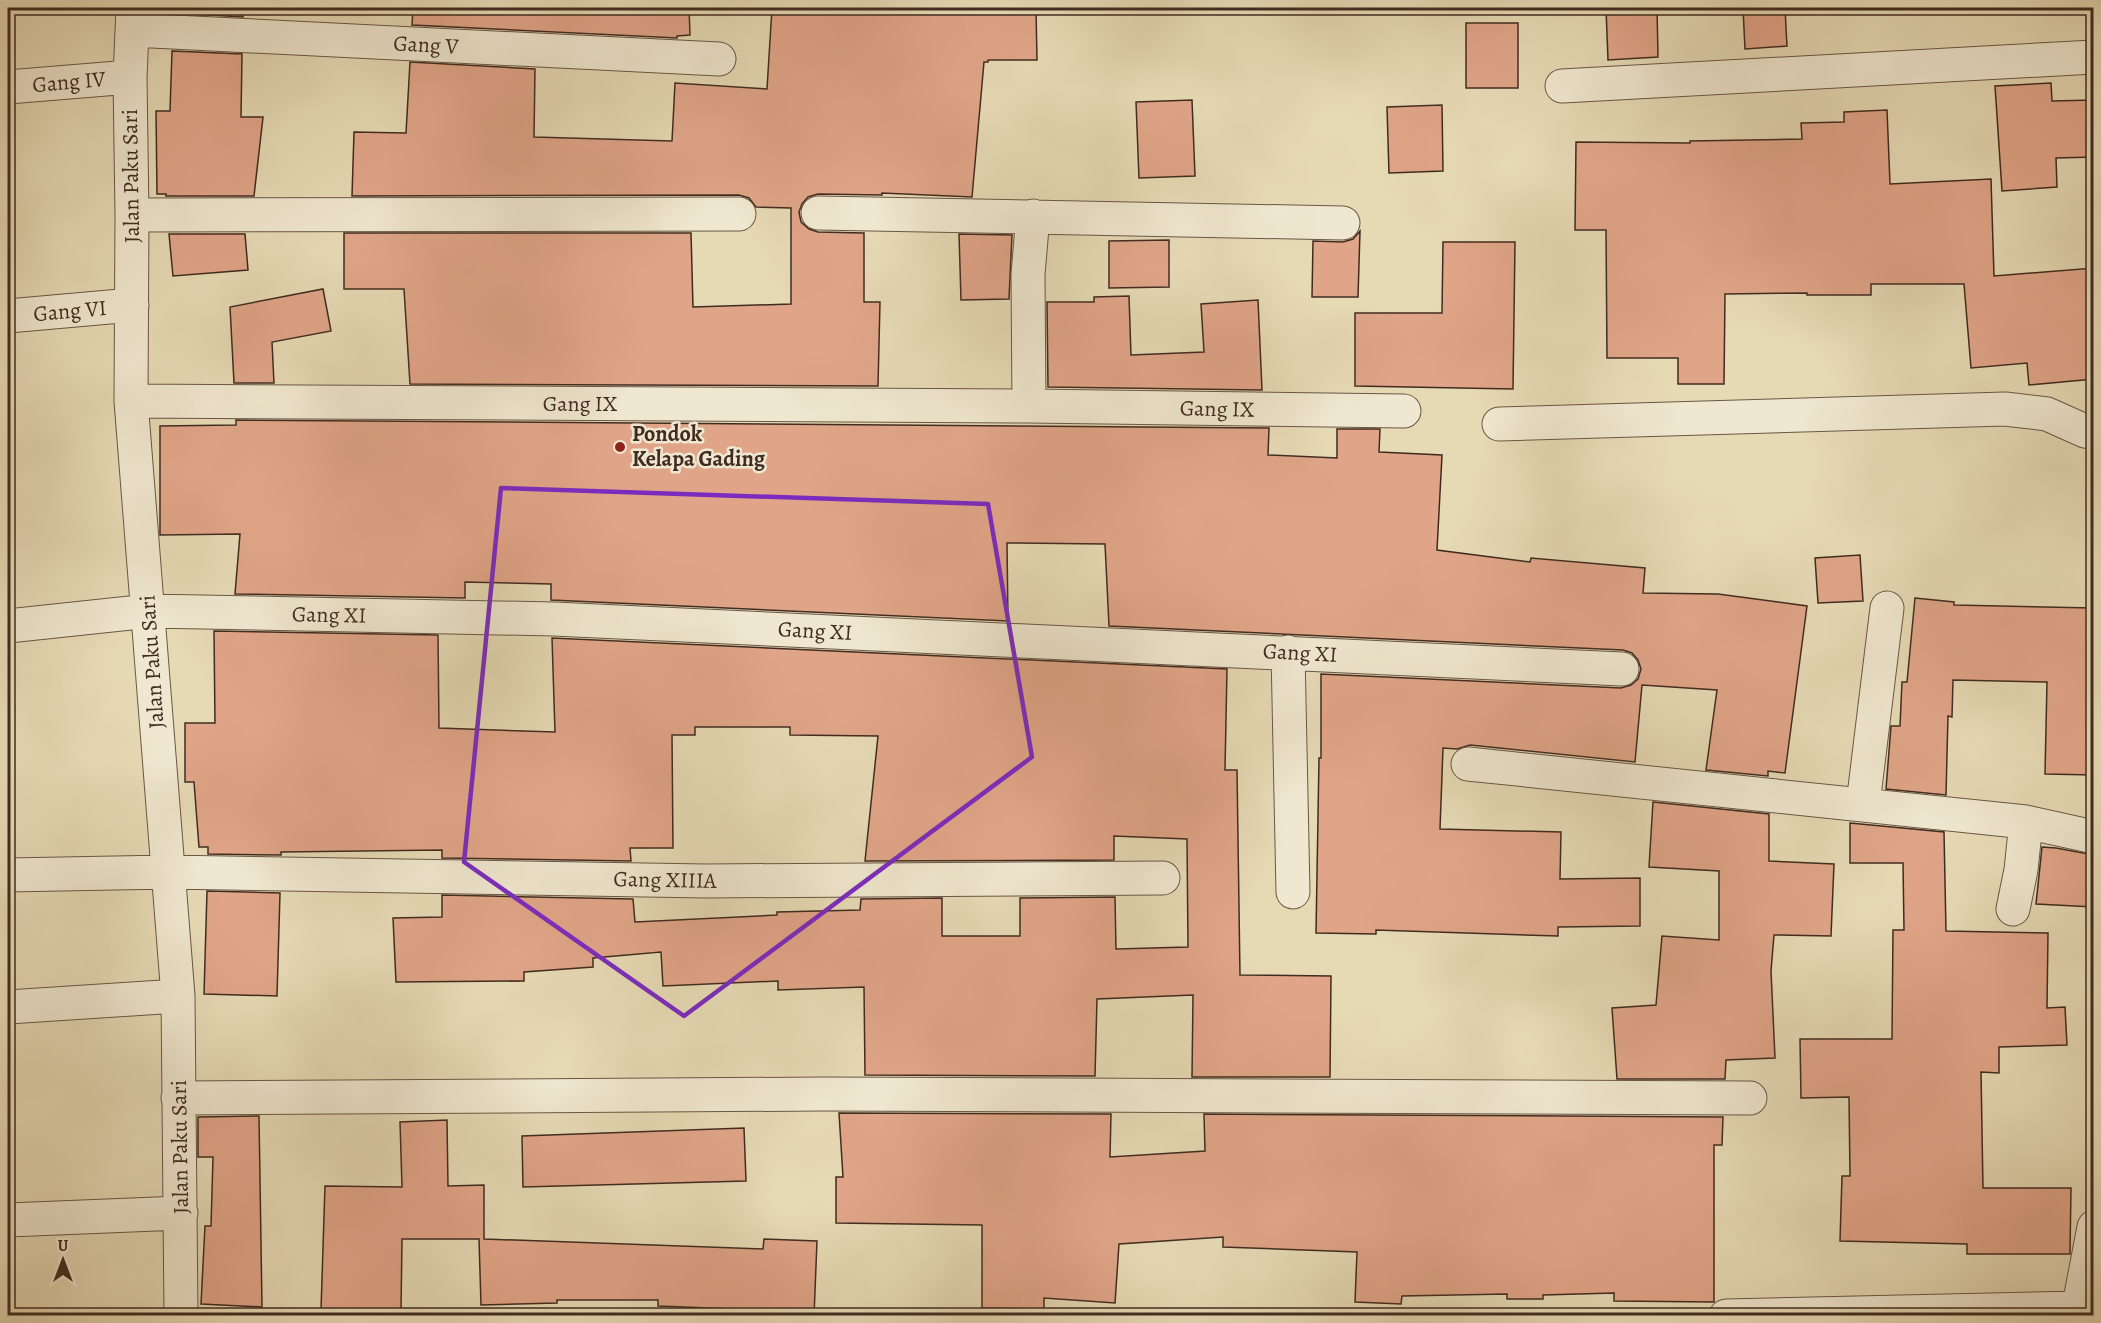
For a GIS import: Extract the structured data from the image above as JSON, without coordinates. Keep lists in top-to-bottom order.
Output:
{
  "streets": {
    "street": [
      "Gang V",
      "Gang IV",
      "Jalan Paku Sari",
      "Gang VI",
      "Gang IX",
      "Gang XI",
      "Gang XIIIA"
    ]
  },
  "crossings": [
    ["Gang V", "Jalan Paku Sari"],
    ["Gang IV", "Jalan Paku Sari"],
    ["Jalan Paku Sari", "Gang VI"],
    ["Jalan Paku Sari", "Gang IX"],
    ["Jalan Paku Sari", "Gang XI"],
    ["Jalan Paku Sari", "Gang XIIIA"]
  ],
  "places": ["Pondok Kelapa Gading"],
  "north": "top"
}
